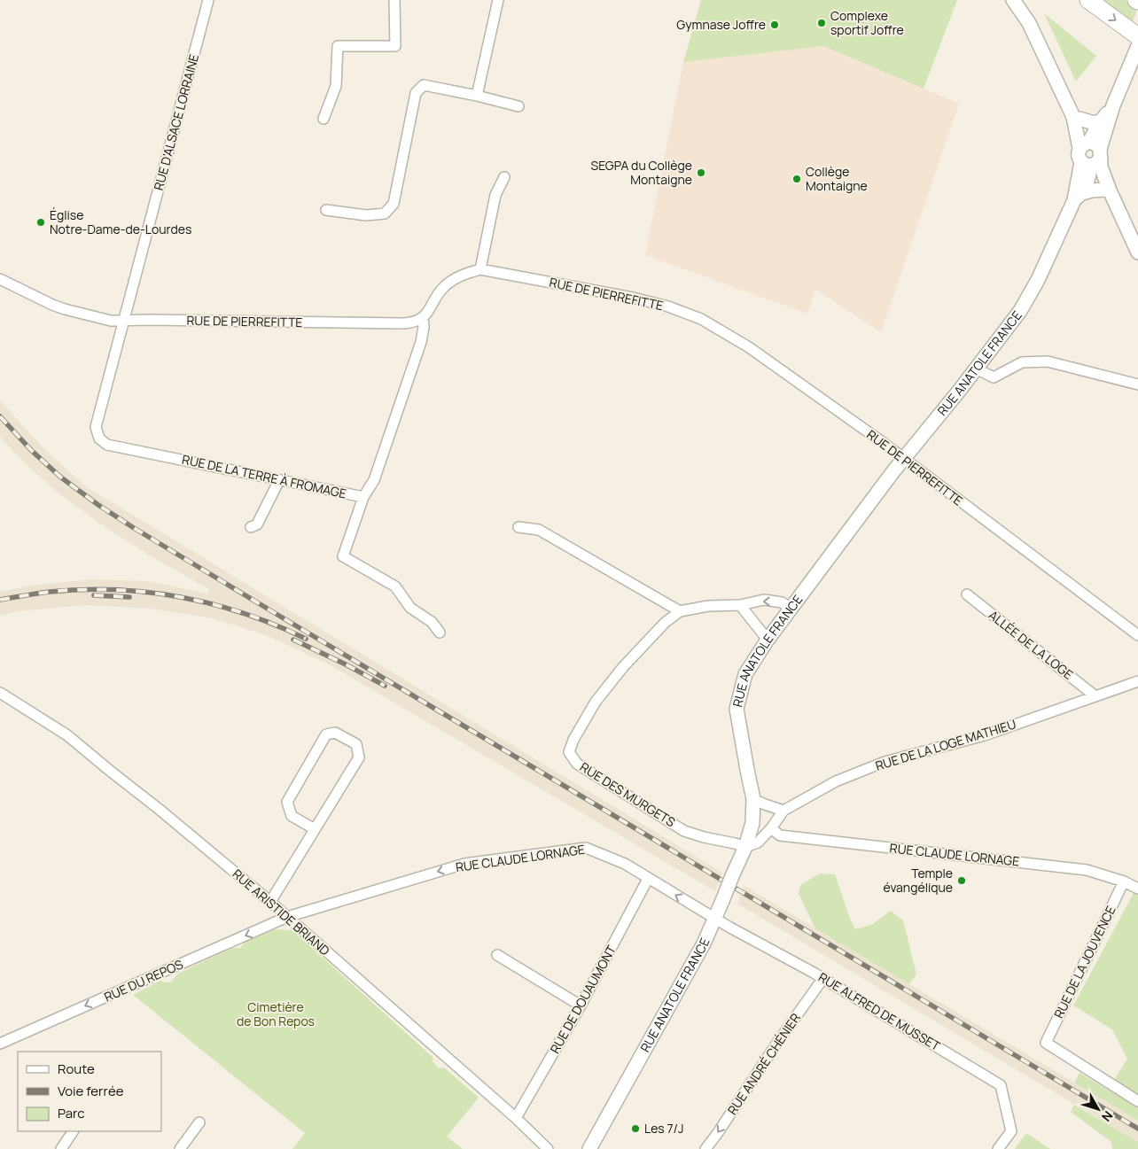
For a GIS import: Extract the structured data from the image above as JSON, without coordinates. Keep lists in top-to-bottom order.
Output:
{
  "streets": {
    "street": [
      "RUE D'ALSACE LORRAINE",
      "RUE DE PIERREFITTE",
      "RUE ANATOLE FRANCE",
      "RUE DE LA TERRE À FROMAGE",
      "ALLÉE DE LA LOGE",
      "RUE DE LA LOGE MATHIEU",
      "RUE DES MURGETS",
      "RUE CLAUDE LORNAGE",
      "RUE ARISTIDE BRIAND",
      "RUE DE LA JOUVENCE",
      "RUE DU REPOS",
      "RUE DE DOUAUMONT",
      "RUE ALFRED DE MUSSET",
      "RUE ANDRÉ CHÉNIER"
    ]
  },
  "crossings": [
    ["RUE D'ALSACE LORRAINE", "RUE DE PIERREFITTE"],
    ["RUE D'ALSACE LORRAINE", "RUE DE LA TERRE À FROMAGE"],
    ["RUE DE PIERREFITTE", "RUE ANATOLE FRANCE"],
    ["RUE DE PIERREFITTE", "RUE DE LA TERRE À FROMAGE"],
    ["RUE ANATOLE FRANCE", "RUE DE LA LOGE MATHIEU"],
    ["RUE ANATOLE FRANCE", "RUE DES MURGETS"],
    ["RUE ANATOLE FRANCE", "RUE CLAUDE LORNAGE"],
    ["RUE ANATOLE FRANCE", "RUE ALFRED DE MUSSET"],
    ["ALLÉE DE LA LOGE", "RUE DE LA LOGE MATHIEU"],
    ["RUE DE LA LOGE MATHIEU", "RUE DES MURGETS"],
    ["RUE DE LA LOGE MATHIEU", "RUE CLAUDE LORNAGE"],
    ["RUE CLAUDE LORNAGE", "RUE ARISTIDE BRIAND"],
    ["RUE CLAUDE LORNAGE", "RUE DE LA JOUVENCE"],
    ["RUE CLAUDE LORNAGE", "RUE DU REPOS"],
    ["RUE CLAUDE LORNAGE", "RUE DE DOUAUMONT"],
    ["RUE CLAUDE LORNAGE", "RUE ALFRED DE MUSSET"],
    ["RUE ARISTIDE BRIAND", "RUE DU REPOS"],
    ["RUE ARISTIDE BRIAND", "RUE DE DOUAUMONT"],
    ["RUE ALFRED DE MUSSET", "RUE ANDRÉ CHÉNIER"]
  ],
  "one_way": ["RUE CLAUDE LORNAGE", "RUE DU REPOS", "RUE ANDRÉ CHÉNIER"],
  "parks": ["Cimetière de Bon Repos"],
  "places": [
    "Complexe sportif Joffre",
    "Gymnase Joffre",
    "SEGPA du Collège Montaigne",
    "Collège Montaigne",
    "Église Notre-Dame-de-Lourdes",
    "Temple évangélique",
    "Les 7/J"
  ],
  "legend": ["Route", "Voie ferrée", "Parc"],
  "north": "bottom right"
}
